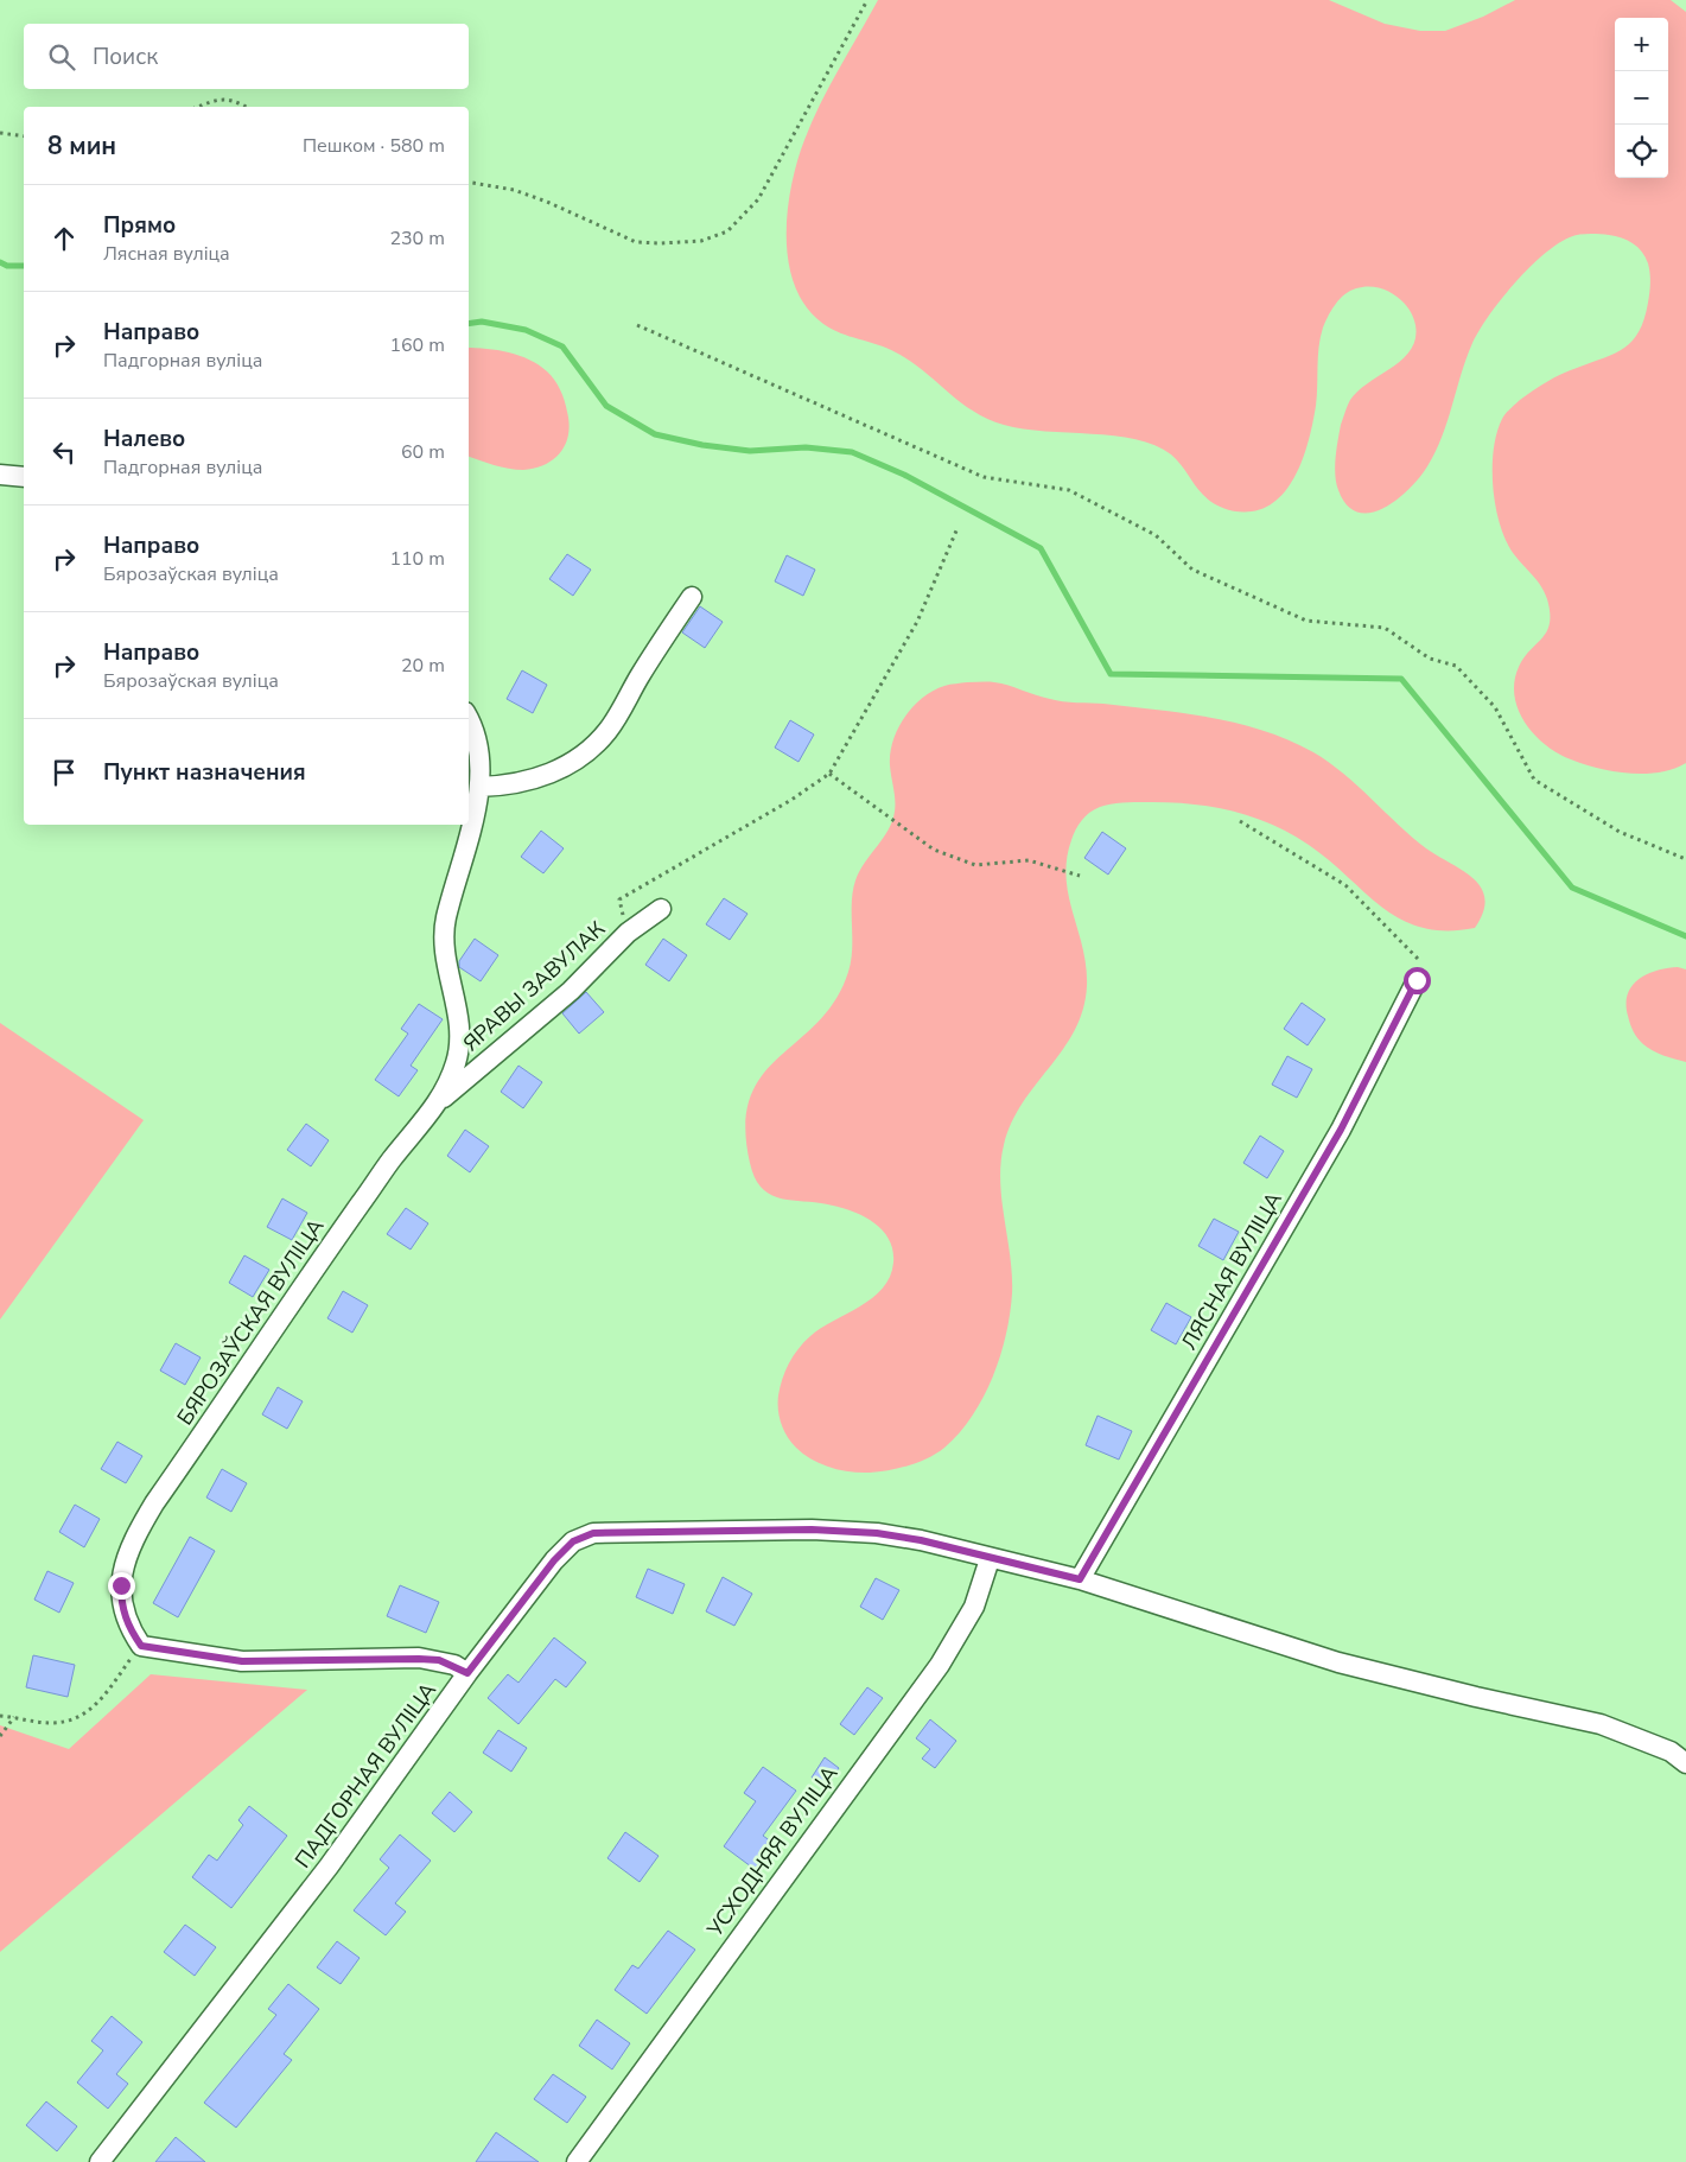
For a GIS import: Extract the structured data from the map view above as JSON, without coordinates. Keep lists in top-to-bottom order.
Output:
{
  "streets": {
    "street": [
      "ЯРАВЫ ЗАВУЛАК",
      "ЛЯСНАЯ ВУЛІЦА",
      "БЯРОЗАЎСКАЯ ВУЛІЦА",
      "ПАДГОРНАЯ ВУЛІЦА",
      "УСХОДНЯЯ ВУЛІЦА"
    ]
  },
  "crossings": [
    ["ЯРАВЫ ЗАВУЛАК", "БЯРОЗАЎСКАЯ ВУЛІЦА"],
    ["ЛЯСНАЯ ВУЛІЦА", "ПАДГОРНАЯ ВУЛІЦА"],
    ["ПАДГОРНАЯ ВУЛІЦА", "УСХОДНЯЯ ВУЛІЦА"]
  ],
  "page": {
    "map_buttons": ["+", "−"],
    "search": "Поиск",
    "heading": ["8 мин", "Пешком · 580 m"],
    "list": [
      ["Прямо", "Лясная вуліца", "230 m"],
      ["Направо", "Падгорная вуліца", "160 m"],
      ["Налево", "Падгорная вуліца", "60 m"],
      ["Направо", "Бярозаўская вуліца", "110 m"],
      ["Направо", "Бярозаўская вуліца", "20 m"],
      "Пункт назначения"
    ]
  }
}
